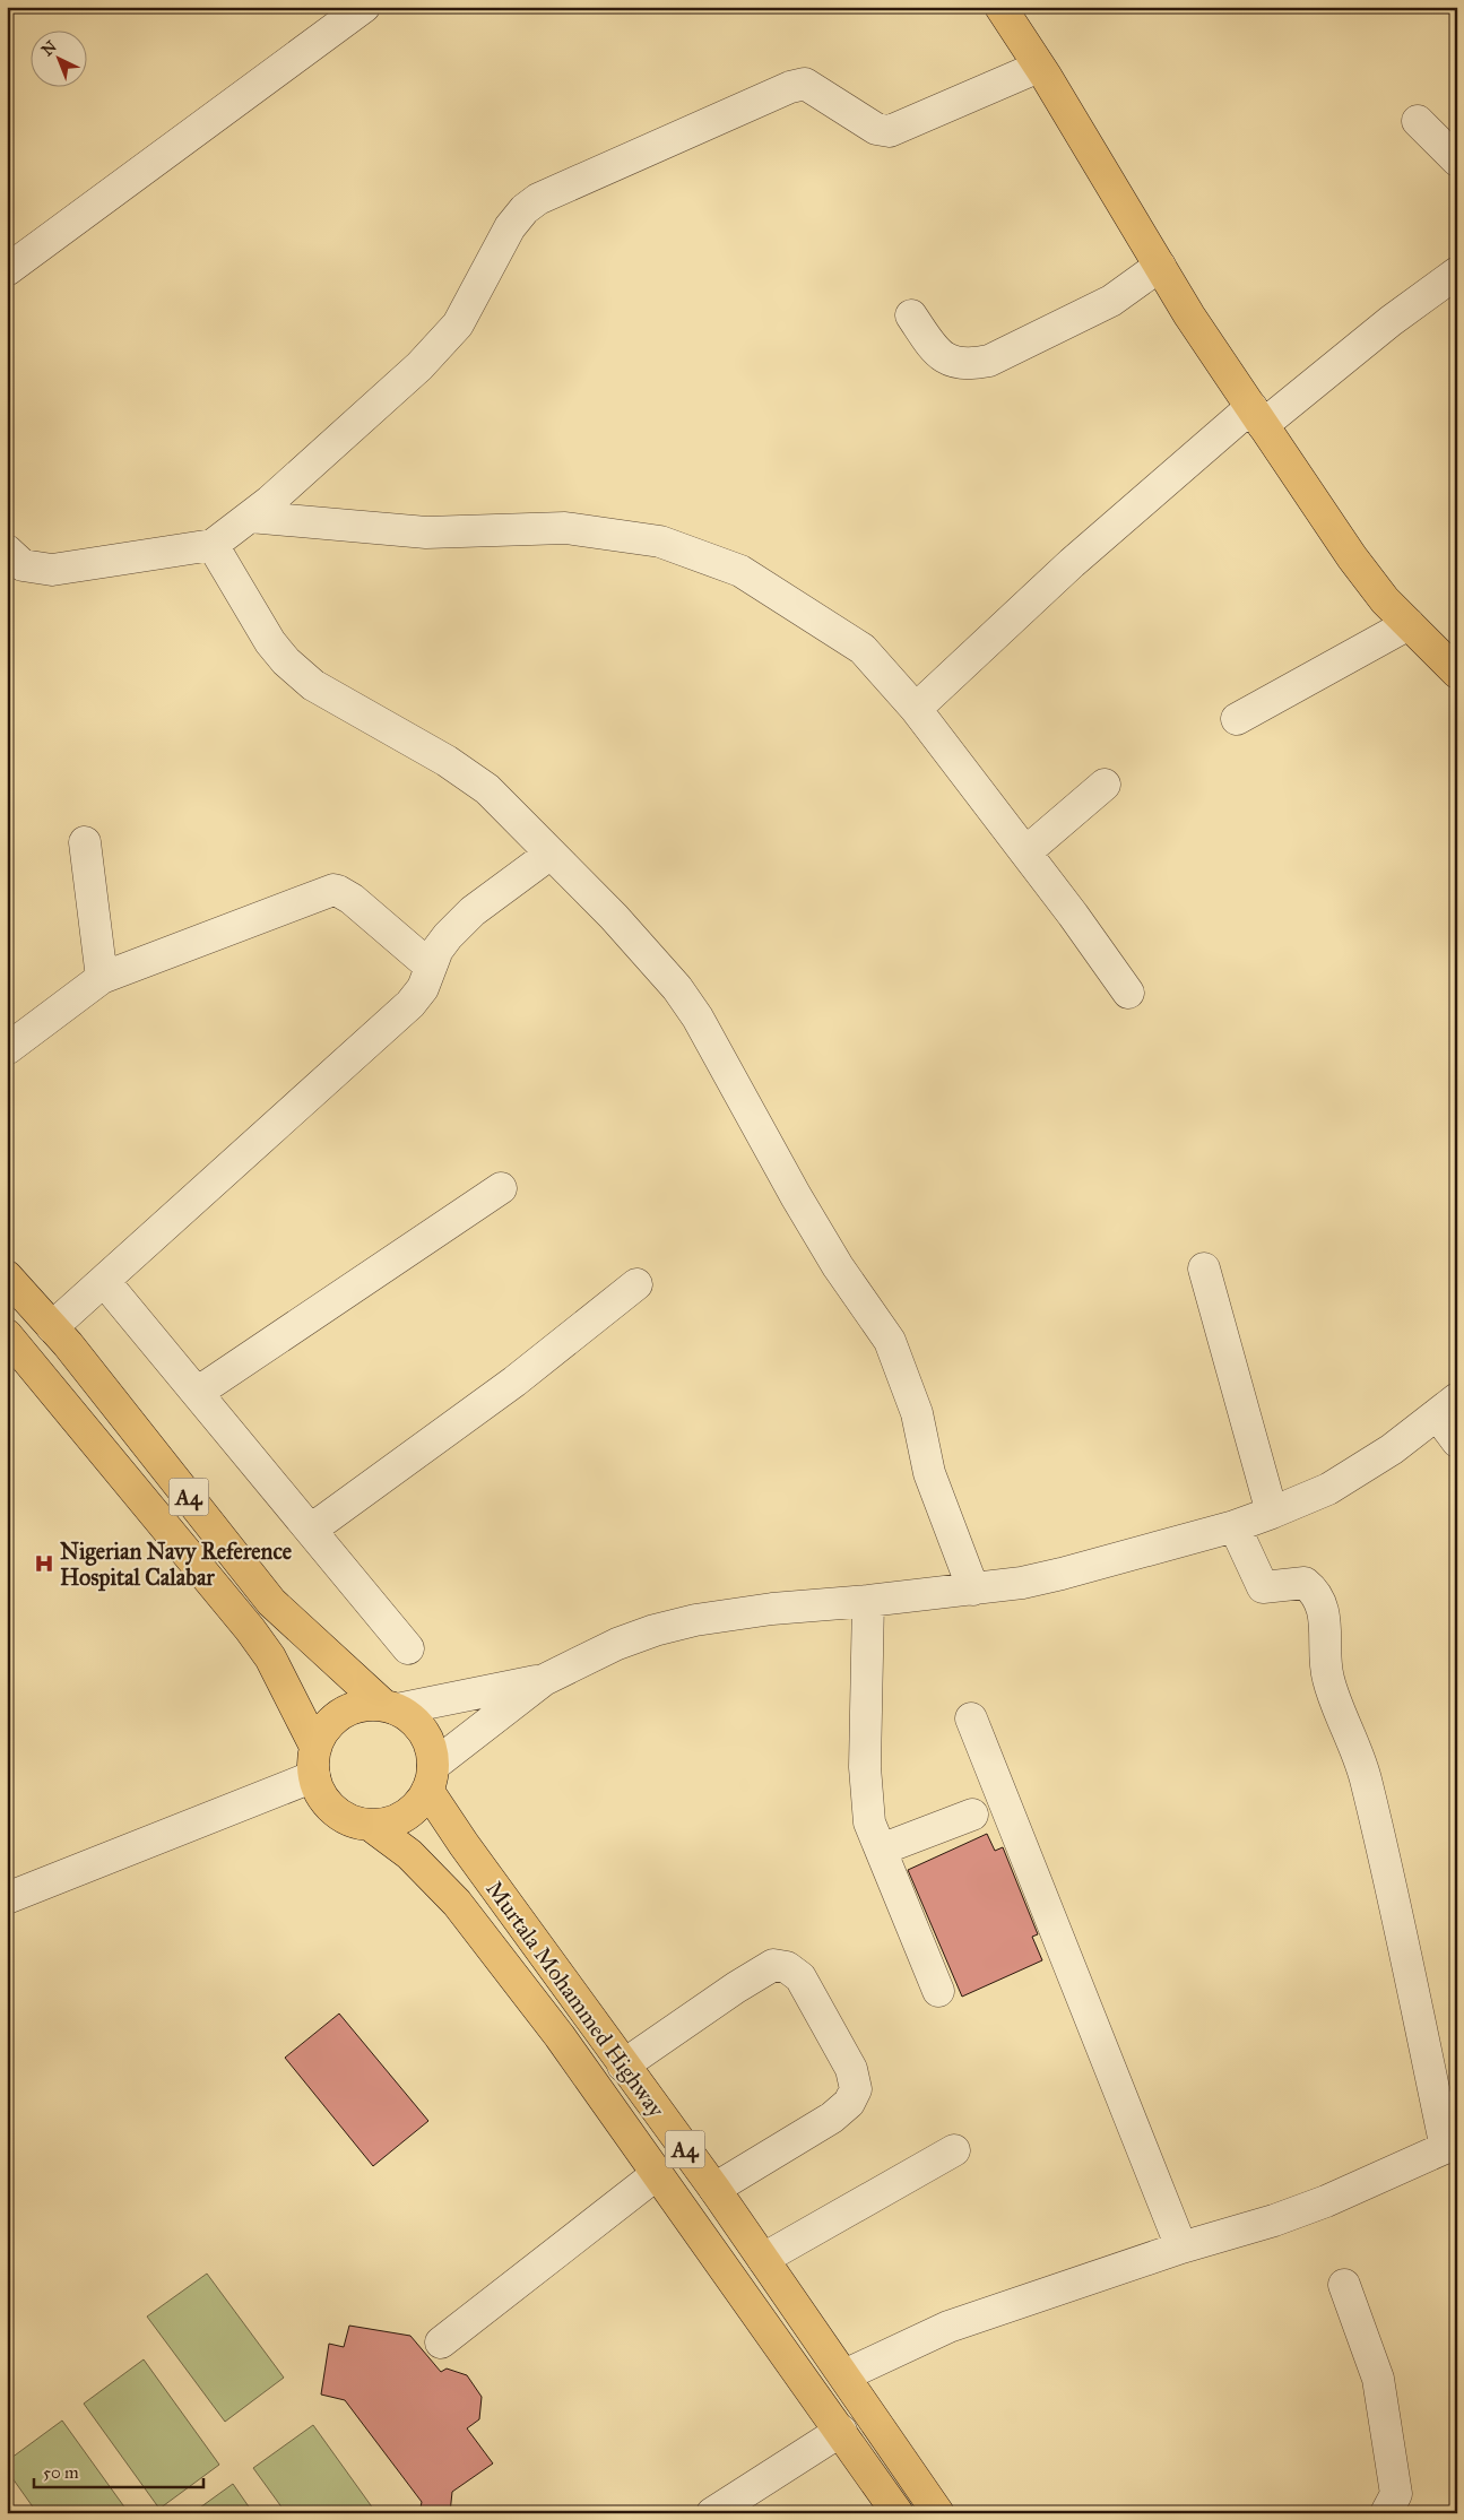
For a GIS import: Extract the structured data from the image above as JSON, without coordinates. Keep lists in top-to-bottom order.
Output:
{
  "streets": {
    "main road": ["A4", "Murtala Mohammed Highway"]
  },
  "crossings": [
    ["A4", "Murtala Mohammed Highway"]
  ],
  "places": {
    "hospital": ["Nigerian Navy Reference Hospital Calabar"]
  },
  "scale_bar": "50 m",
  "north": "top left"
}
